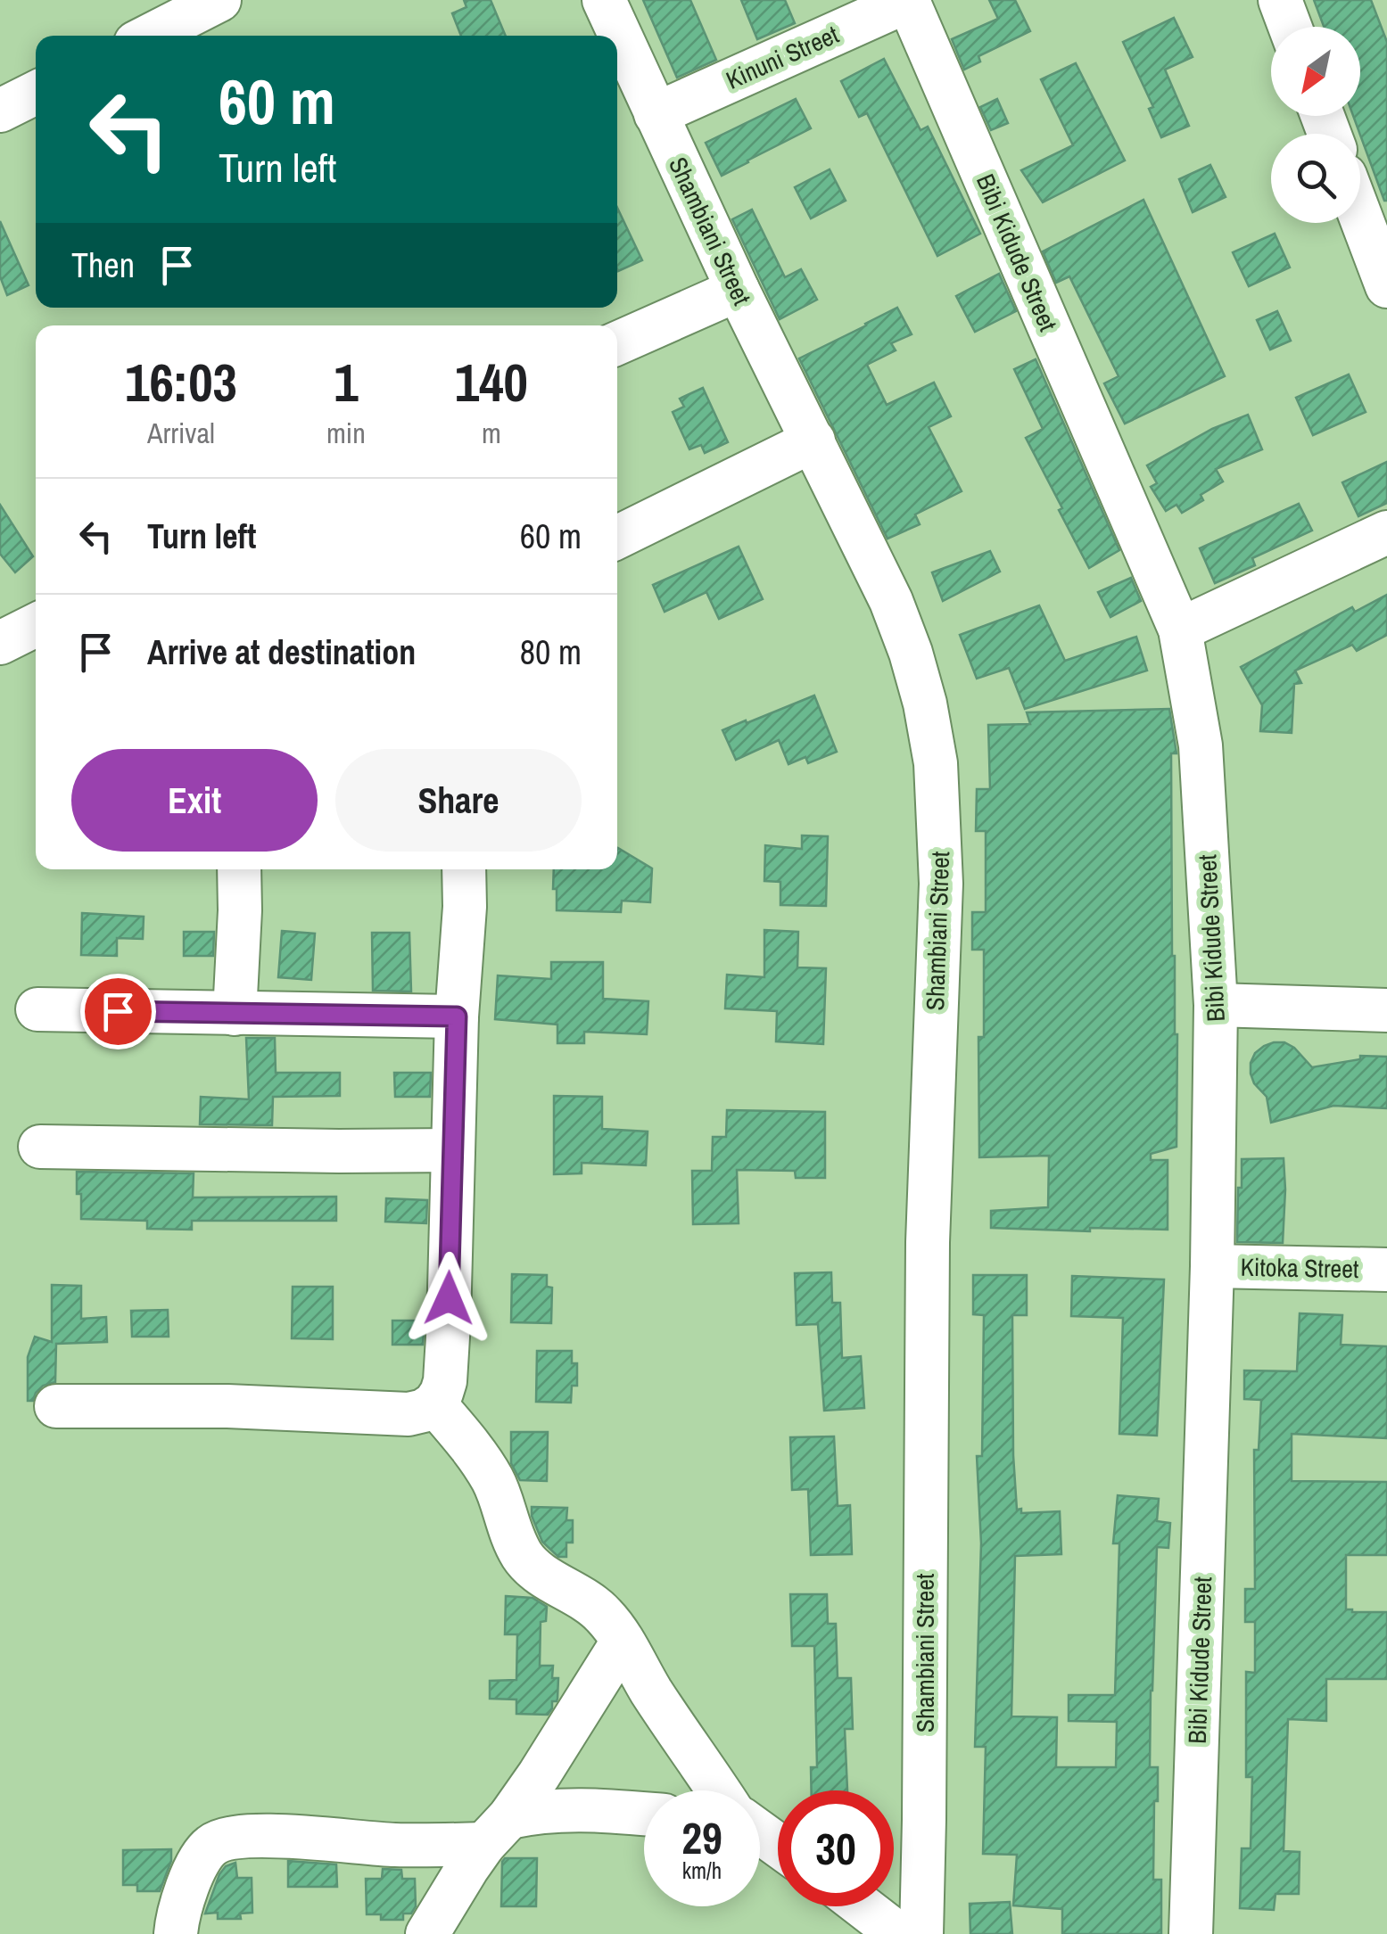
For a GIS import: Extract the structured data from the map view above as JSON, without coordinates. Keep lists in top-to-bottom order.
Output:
{
  "streets": {
    "street": [
      "Kinuni Street",
      "Shambiani Street",
      "Bibi Kidude Street",
      "Kitoka Street"
    ]
  },
  "crossings": [
    ["Kinuni Street", "Shambiani Street"],
    ["Kinuni Street", "Bibi Kidude Street"],
    ["Bibi Kidude Street", "Kitoka Street"]
  ],
  "north": "bottom left",
  "page": {
    "turn": ["60 m", "Turn left"],
    "then": "Then",
    "eta": [
      "16:03",
      "Arrival",
      "1",
      "min",
      "140",
      "m"
    ],
    "list": [
      {
        "name": "Turn left",
        "value": "60 m"
      },
      {
        "name": "Arrive at destination",
        "value": "80 m"
      }
    ],
    "buttons": ["Exit", "Share"],
    "speed": "29 km/h",
    "limit": "30"
  }
}
